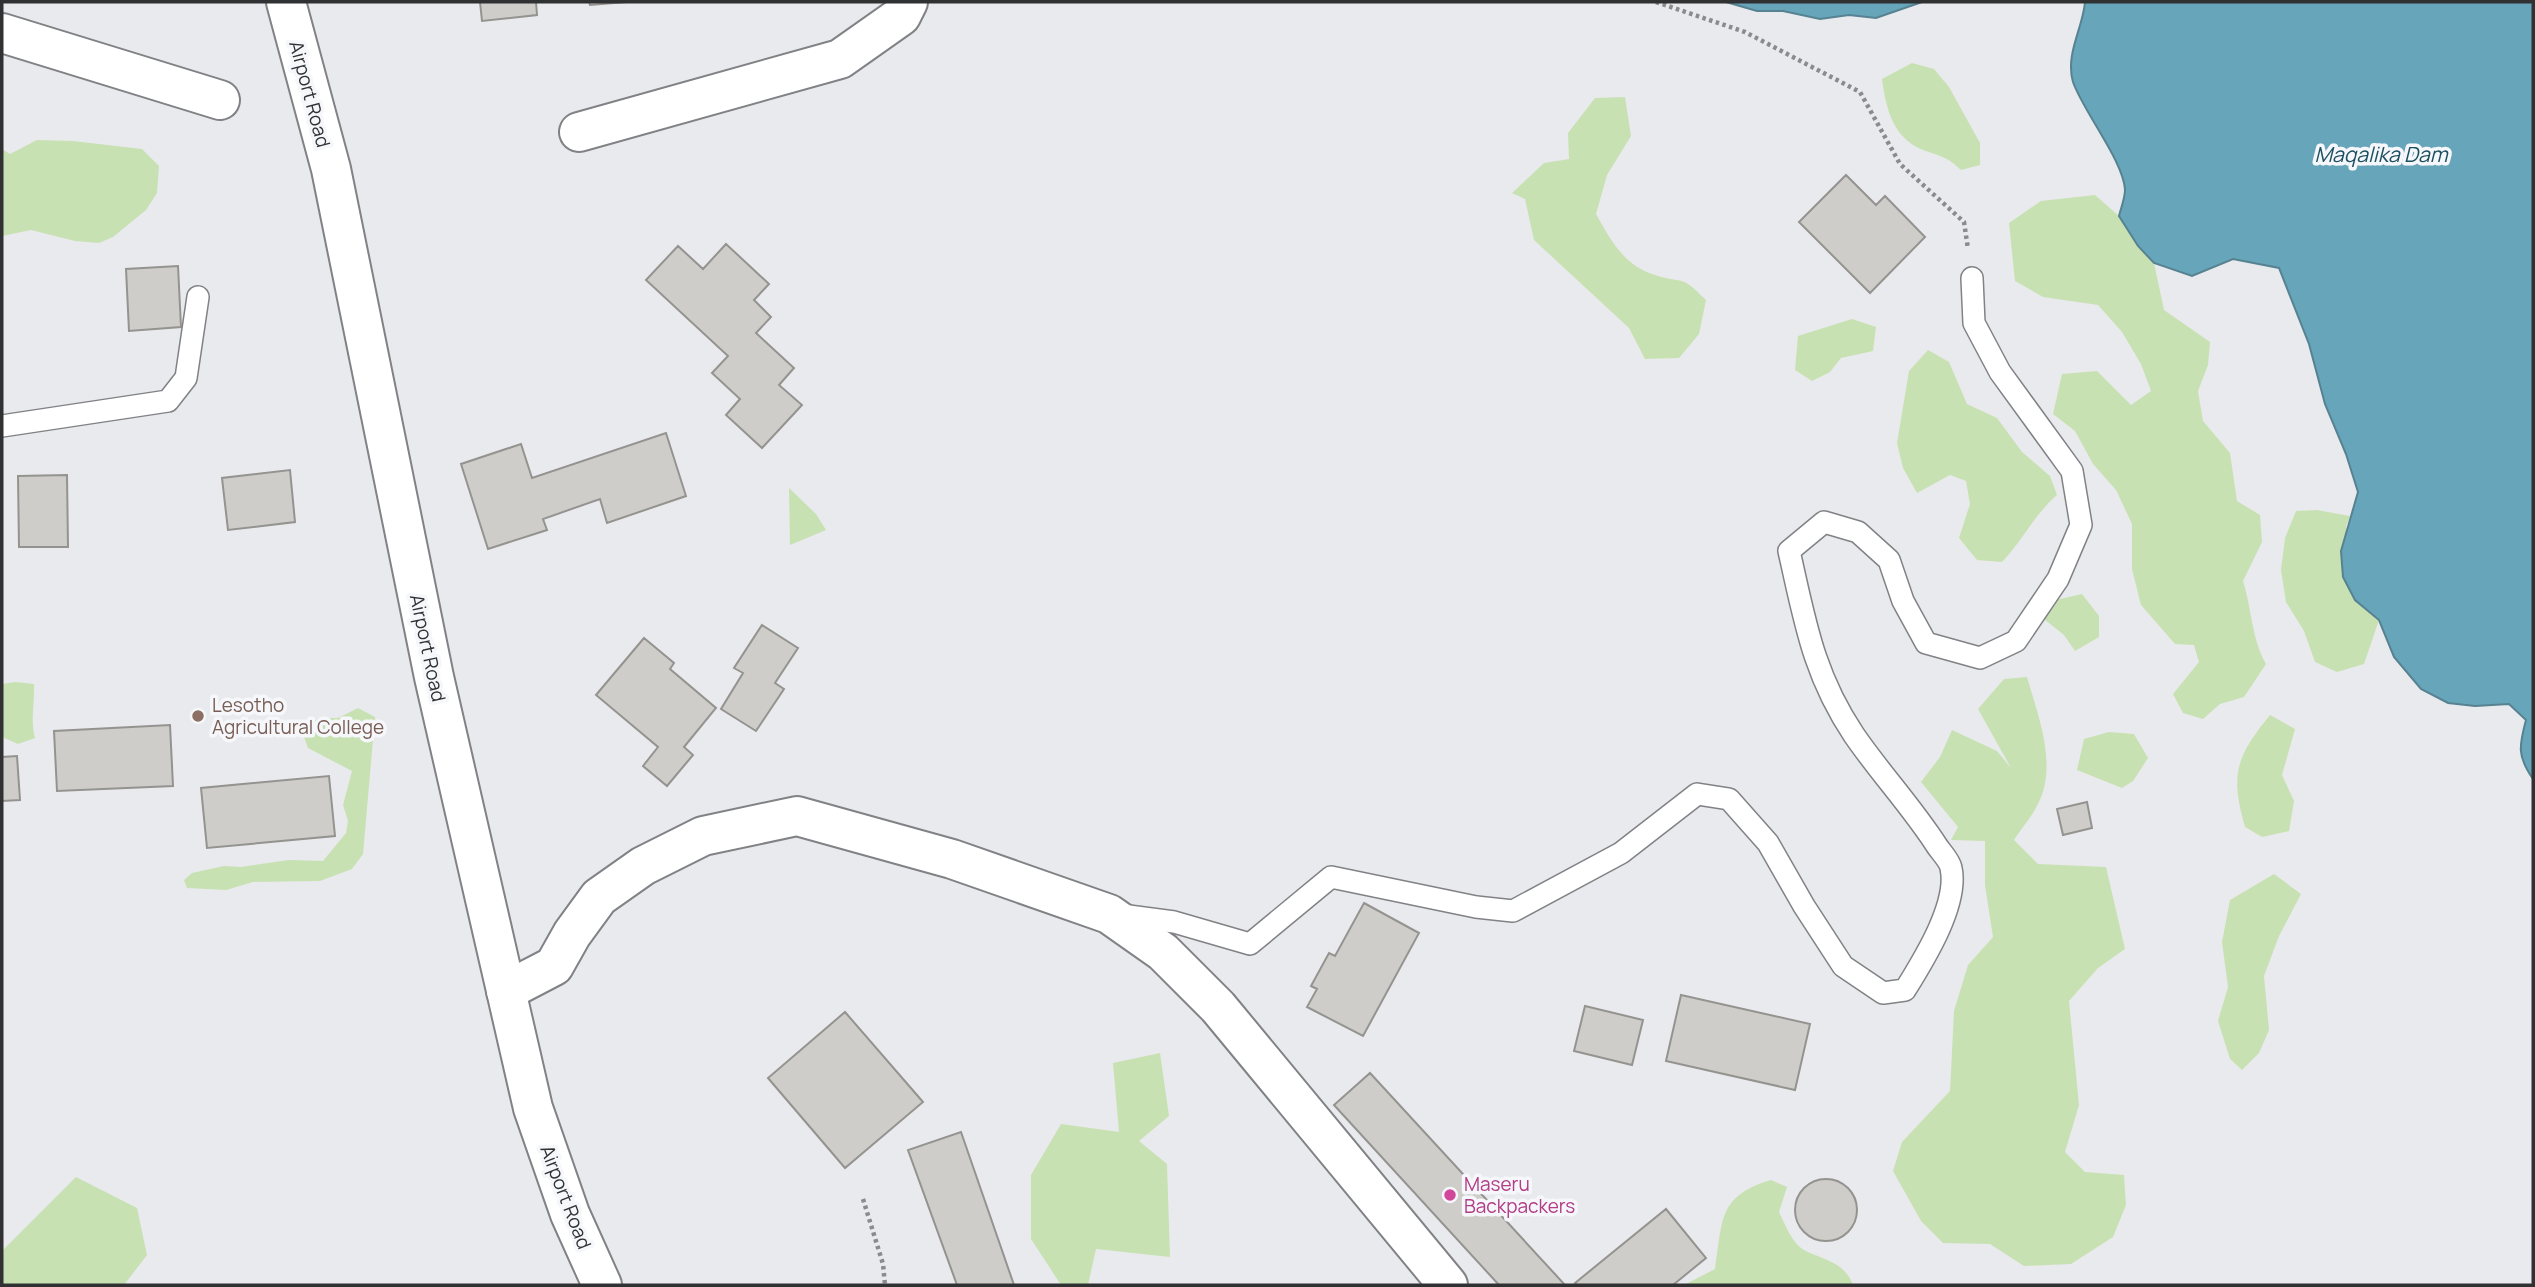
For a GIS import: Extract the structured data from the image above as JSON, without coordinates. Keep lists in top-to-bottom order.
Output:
{
  "streets": {
    "street": ["Airport Road"]
  },
  "water": ["Maqalika Dam"],
  "places": ["Lesotho Agricultural College", "Maseru Backpackers"]
}
